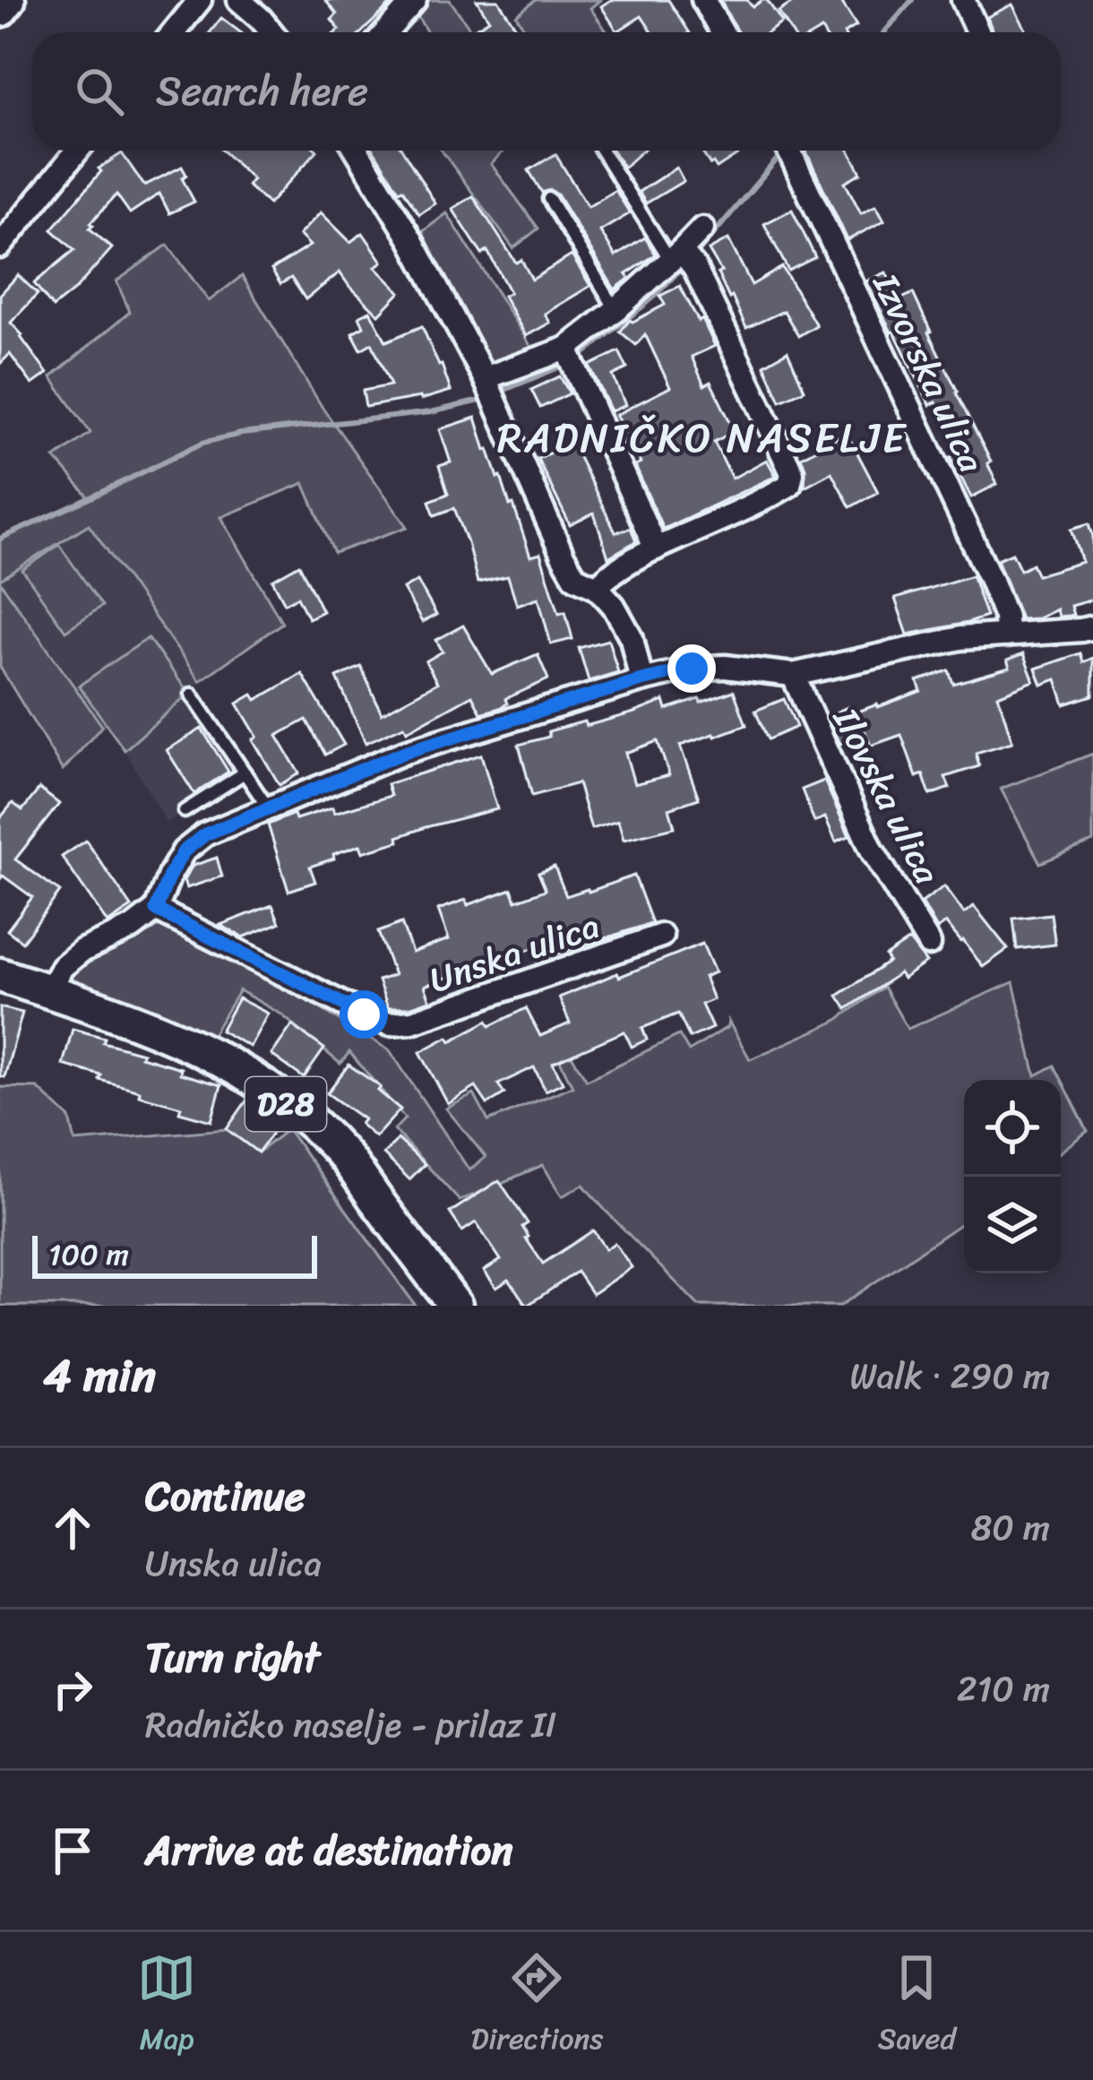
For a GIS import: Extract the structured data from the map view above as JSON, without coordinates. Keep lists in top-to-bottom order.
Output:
{
  "streets": {
    "main road": ["D28"],
    "street": ["Izvorska ulica", "Ilovska ulica", "Unska ulica"]
  },
  "districts": ["RADNIČKO NASELJE"],
  "scale_bar": "100 m",
  "page": {
    "search": "Search here",
    "scale": "100 m",
    "heading": ["4 min", "Walk · 290 m"],
    "list": [
      ["Continue", "Unska ulica", "80 m"],
      ["Turn right", "Radničko naselje - prilaz II", "210 m"],
      "Arrive at destination"
    ],
    "nav": ["Map", "Directions", "Saved"]
  }
}
